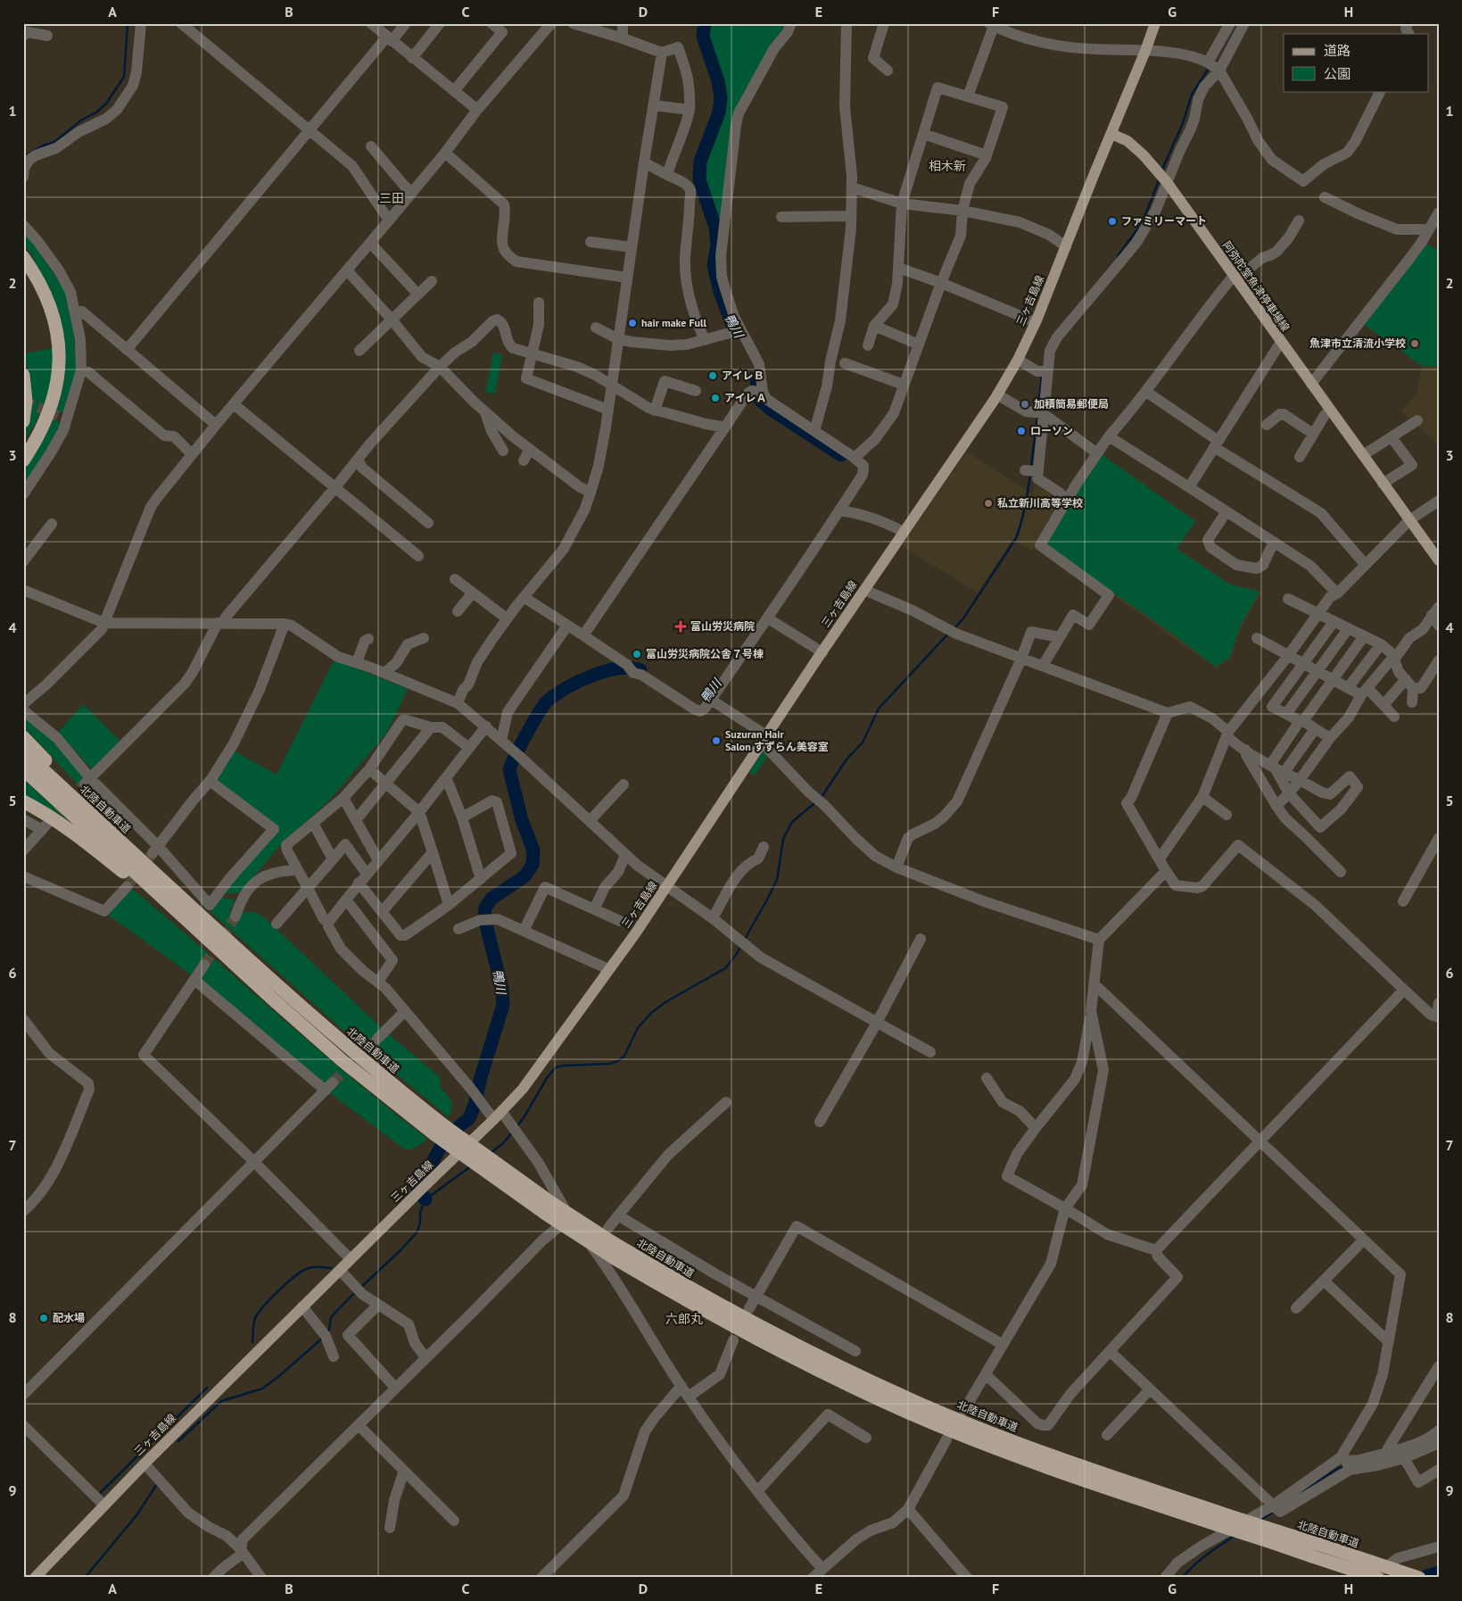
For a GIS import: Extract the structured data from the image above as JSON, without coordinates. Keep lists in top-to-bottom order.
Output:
{
  "streets": {
    "highway": ["北陸自動車道"],
    "main road": ["阿弥陀堂魚津停車場線", "三ヶ吉島線"]
  },
  "crossings": [
    ["阿弥陀堂魚津停車場線", "三ヶ吉島線"]
  ],
  "districts": ["相木新", "三田", "六郎丸"],
  "water": ["鴨川"],
  "places": {
    "other": [
      "ファミリーマート",
      "hair make Full",
      "魚津市立清流小学校",
      "アイレＢ",
      "アイレＡ",
      "加積簡易郵便局",
      "ローソン",
      "私立新川高等学校",
      "富山労災病院公舎７号棟",
      "Suzuran Hair Salon すずらん美容室",
      "配水場"
    ],
    "health": ["富山労災病院"]
  },
  "legend": ["道路", "公園"],
  "grid": {
    "columns": [
      "A",
      "B",
      "C",
      "D",
      "E",
      "F",
      "G",
      "H"
    ],
    "rows": [
      "1",
      "2",
      "3",
      "4",
      "5",
      "6",
      "7",
      "8",
      "9"
    ]
  }
}
